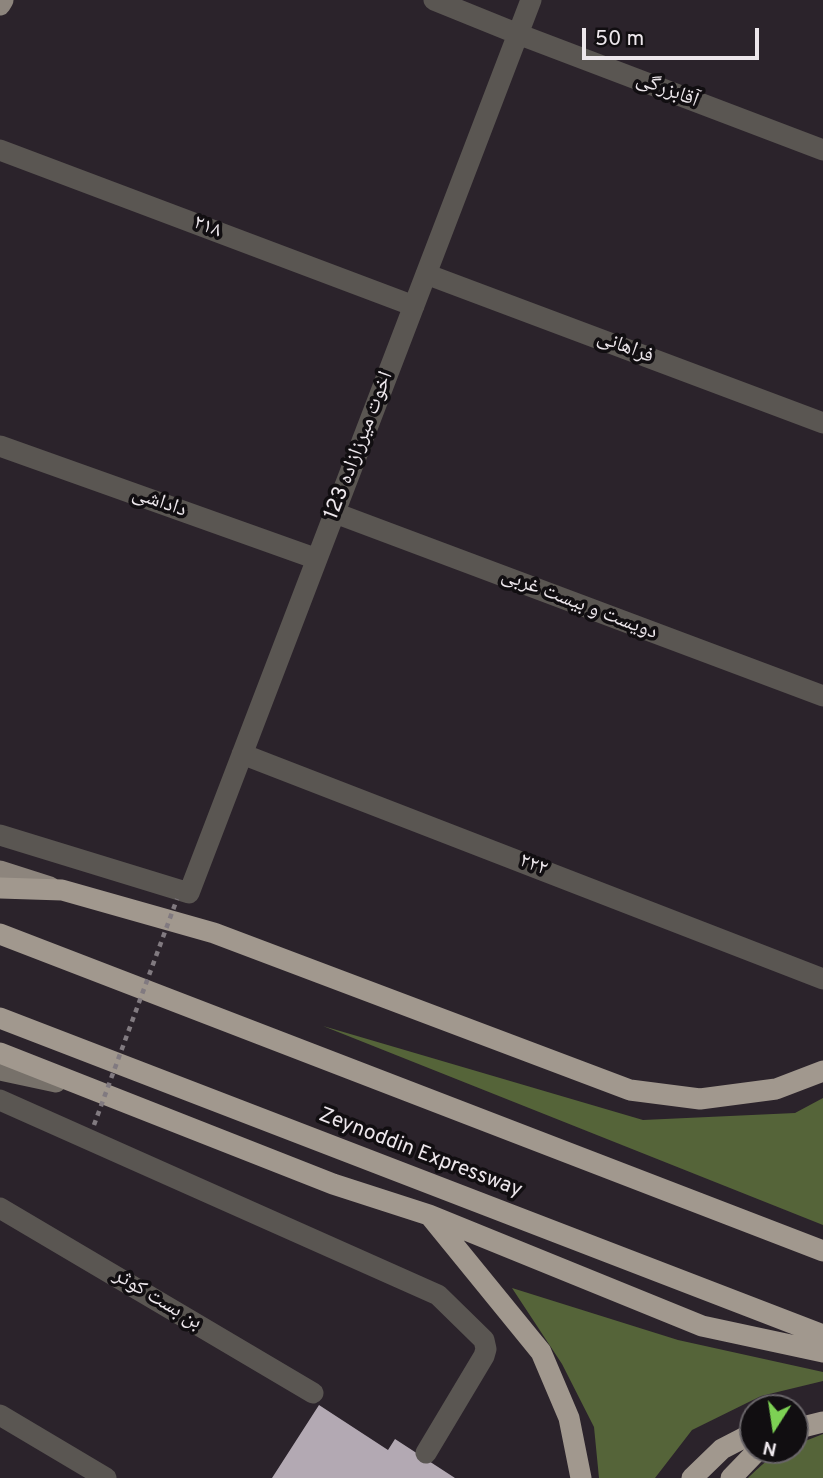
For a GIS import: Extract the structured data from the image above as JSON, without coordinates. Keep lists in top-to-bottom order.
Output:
{
  "streets": {
    "highway": ["Zeynoddin Expressway"],
    "street": [
      "آقابزرگی",
      "۲۱۸",
      "فراهانی",
      "اخوت میرزازاده 123",
      "داداشی",
      "دویست و بیست غربی",
      "۲۲۲",
      "بن بست کوثر"
    ]
  },
  "crossings": [
    ["آقابزرگی", "اخوت میرزازاده 123"],
    ["۲۱۸", "اخوت میرزازاده 123"],
    ["فراهانی", "اخوت میرزازاده 123"],
    ["اخوت میرزازاده 123", "داداشی"],
    ["اخوت میرزازاده 123", "دویست و بیست غربی"],
    ["اخوت میرزازاده 123", "۲۲۲"]
  ],
  "scale_bar": "50 m",
  "north": "bottom"
}
